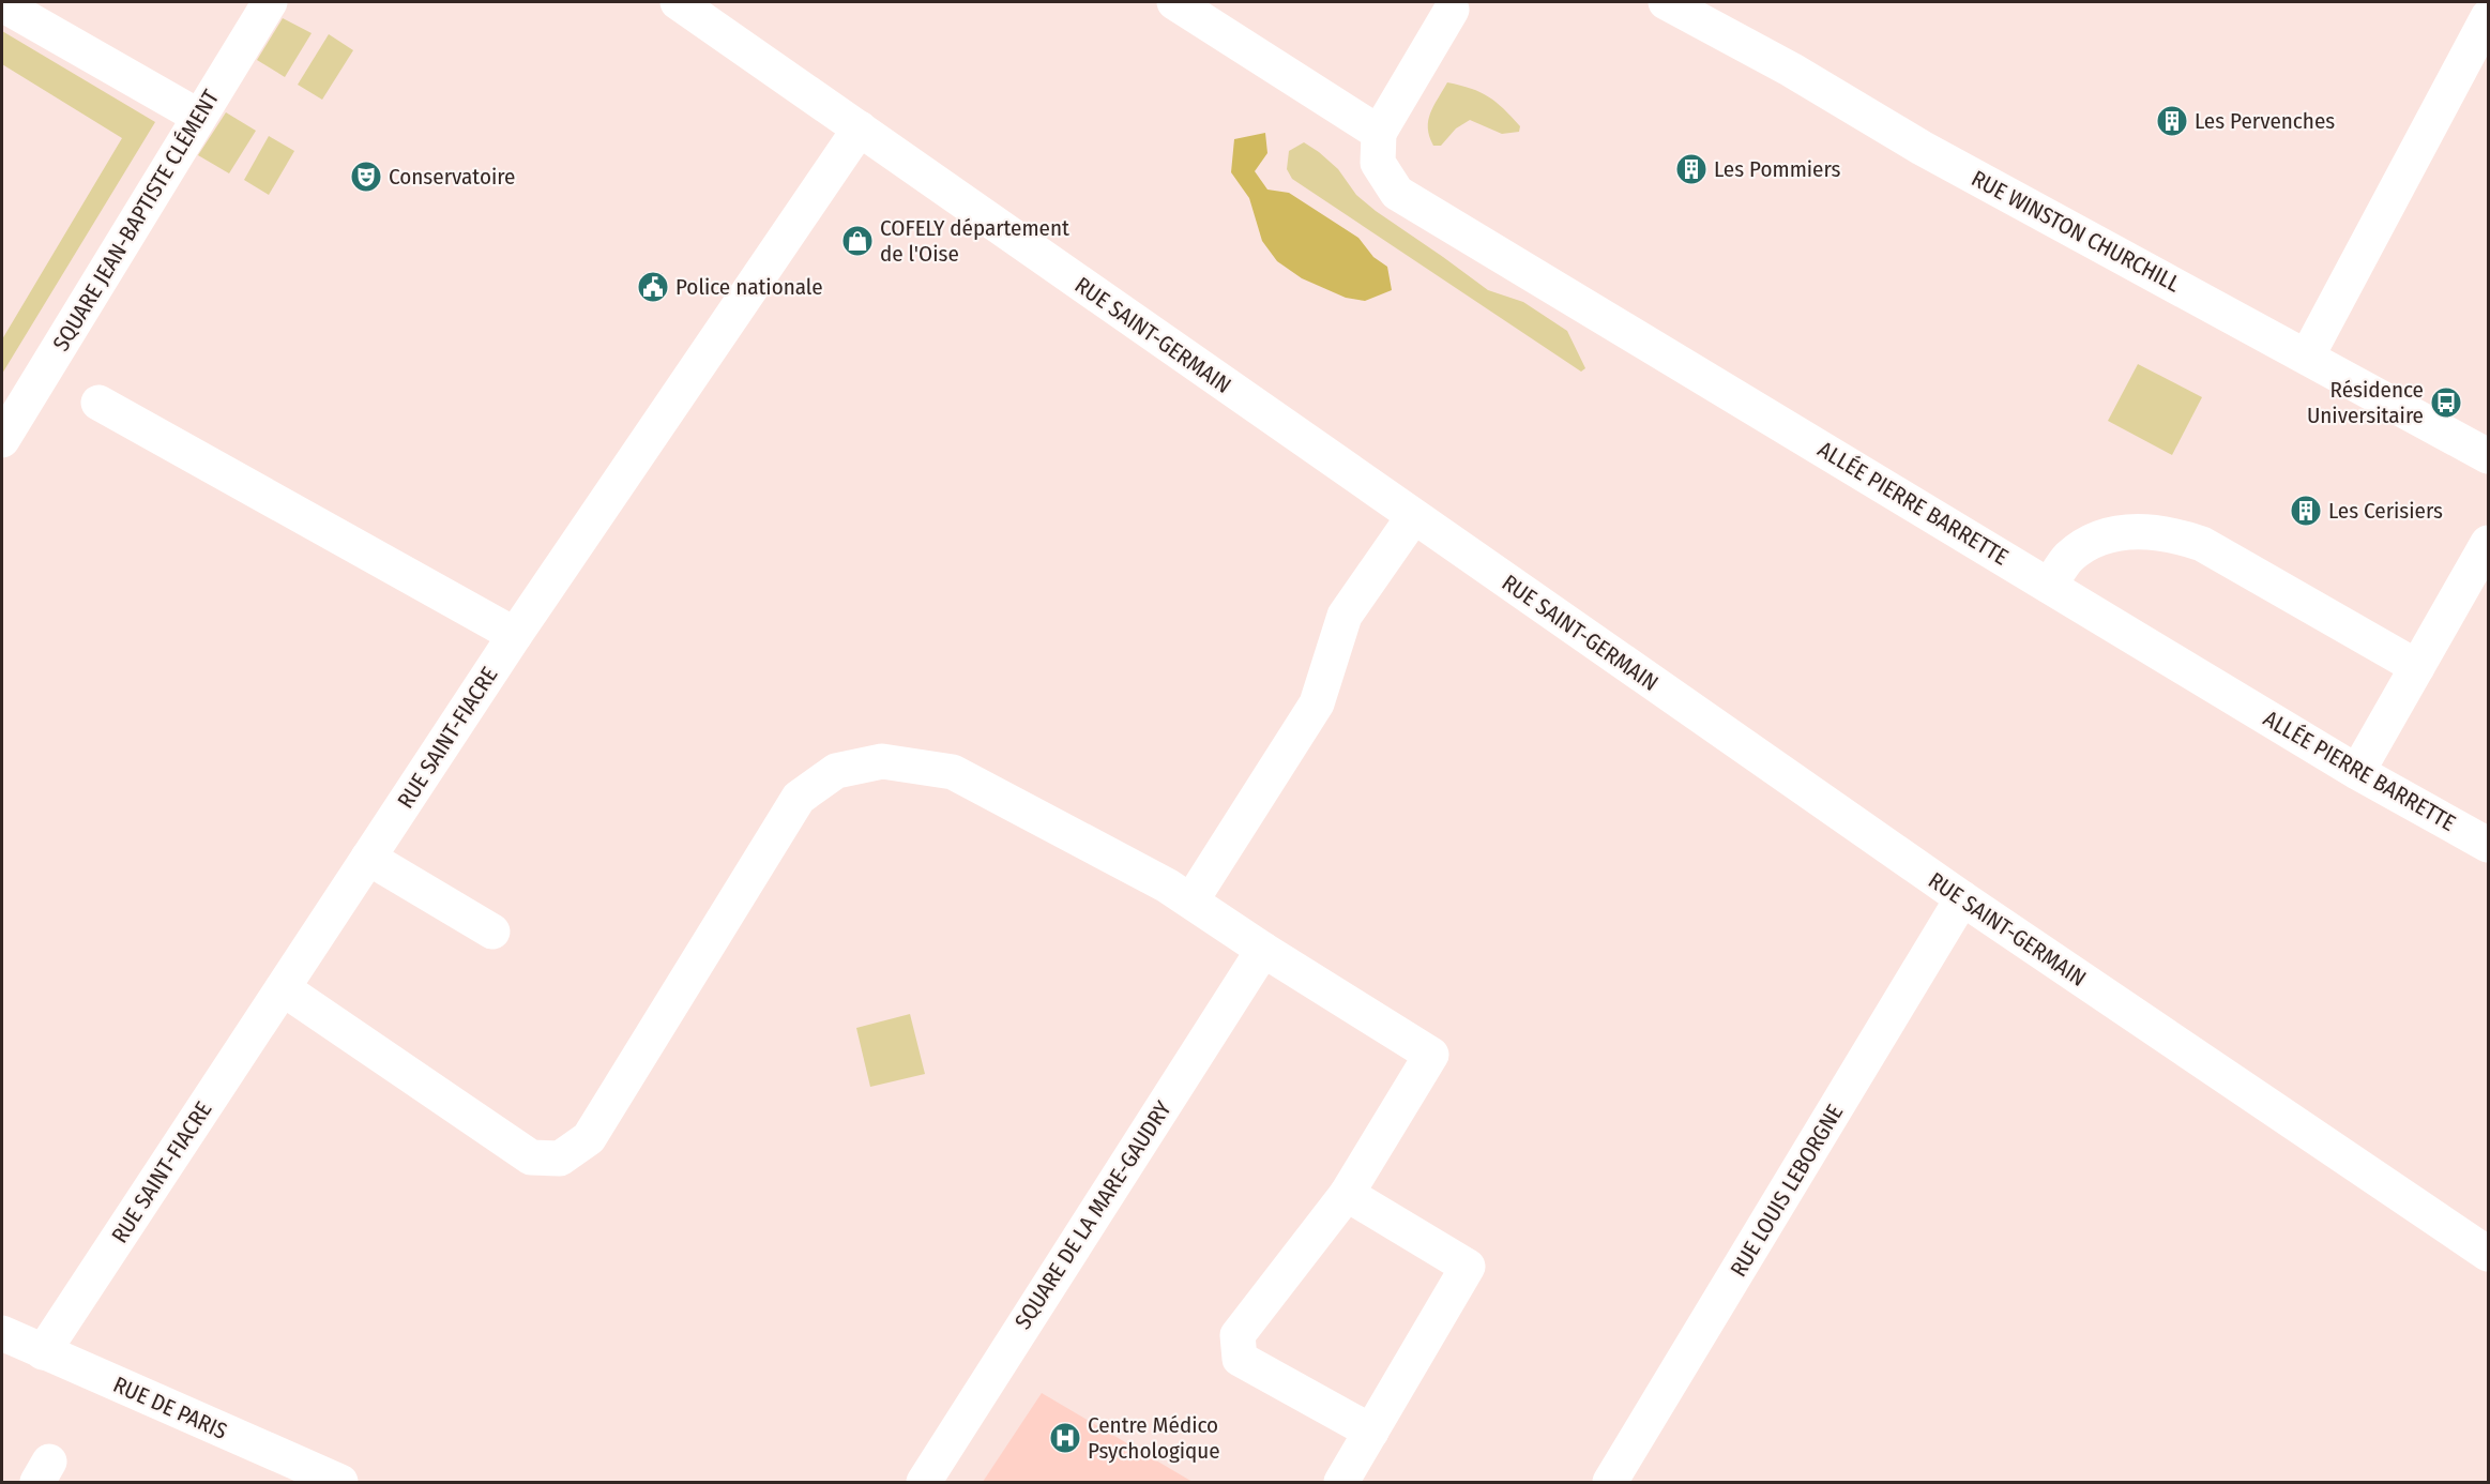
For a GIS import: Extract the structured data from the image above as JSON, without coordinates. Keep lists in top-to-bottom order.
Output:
{
  "streets": {
    "street": [
      "SQUARE JEAN-BAPTISTE CLÉMENT",
      "RUE WINSTON CHURCHILL",
      "RUE SAINT-GERMAIN",
      "ALLÉE PIERRE BARRETTE",
      "RUE SAINT-FIACRE",
      "RUE LOUIS LEBORGNE",
      "SQUARE DE LA MARE-GAUDRY",
      "RUE DE PARIS"
    ]
  },
  "crossings": [
    ["RUE SAINT-GERMAIN", "RUE SAINT-FIACRE"],
    ["RUE SAINT-GERMAIN", "RUE LOUIS LEBORGNE"],
    ["RUE SAINT-FIACRE", "RUE DE PARIS"]
  ],
  "places": {
    "building": ["Les Pervenches", "Les Pommiers", "Les Cerisiers"],
    "theatre": ["Conservatoire"],
    "shop": ["COFELY département de l'Oise"],
    "public building": ["Police nationale"],
    "bus stop": ["Résidence Universitaire"],
    "hospital": ["Centre Médico Psychologique"]
  }
}
